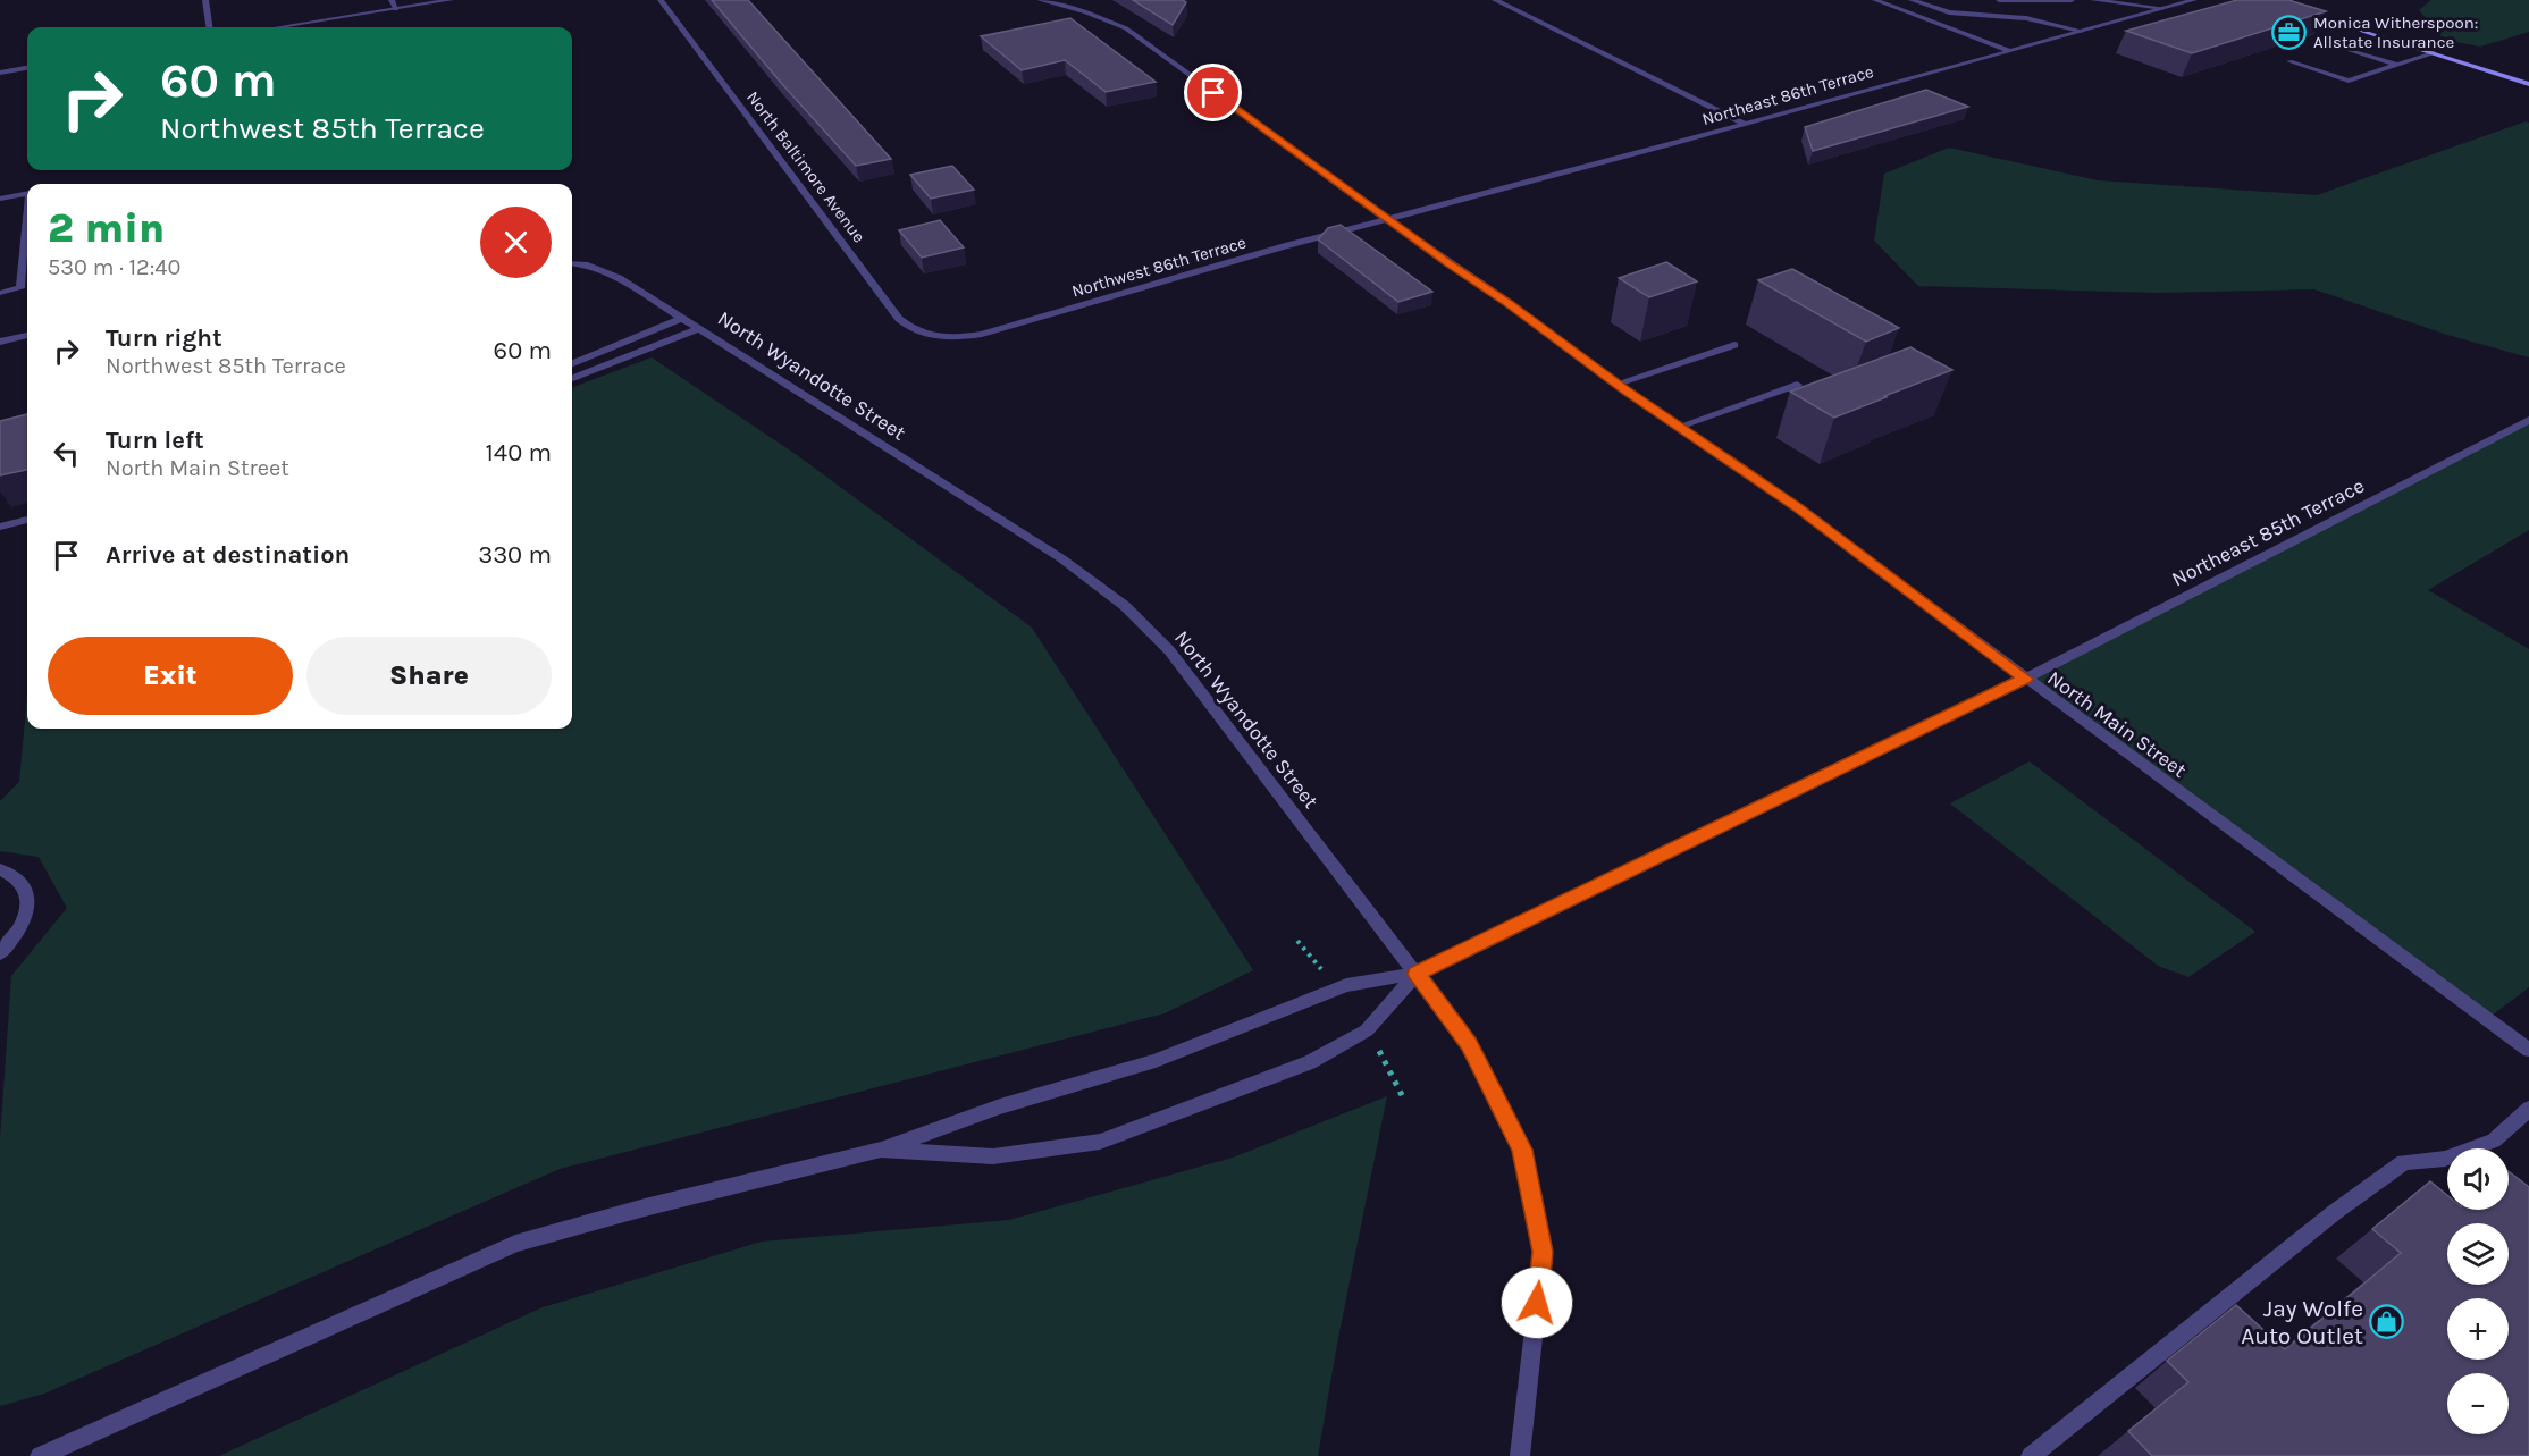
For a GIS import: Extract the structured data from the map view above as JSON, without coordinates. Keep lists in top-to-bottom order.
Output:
{
  "streets": {
    "street": [
      "Northeast 86th Terrace",
      "North Baltimore Avenue",
      "Northwest 86th Terrace",
      "North Wyandotte Street",
      "Northeast 85th Terrace",
      "North Main Street"
    ]
  },
  "crossings": [
    ["Northeast 86th Terrace", "Northwest 86th Terrace"],
    ["Northeast 86th Terrace", "North Main Street"],
    ["North Baltimore Avenue", "Northwest 86th Terrace"],
    ["Northwest 86th Terrace", "North Main Street"],
    ["North Wyandotte Street", "Northeast 85th Terrace"],
    ["Northeast 85th Terrace", "North Main Street"]
  ],
  "places": {
    "office": ["Monica Witherspoon: Allstate Insurance"],
    "shop": ["Jay Wolfe Auto Outlet"]
  },
  "page": {
    "turn": ["60 m", "Northwest 85th Terrace"],
    "heading": ["2 min", "530 m · 12:40"],
    "list": [
      {
        "name": "Turn right",
        "note": "Northwest 85th Terrace",
        "value": "60 m"
      },
      {
        "name": "Turn left",
        "note": "North Main Street",
        "value": "140 m"
      },
      {
        "name": "Arrive at destination",
        "value": "330 m"
      }
    ],
    "buttons": ["Exit", "Share"],
    "map_buttons": ["+", "−"]
  }
}
